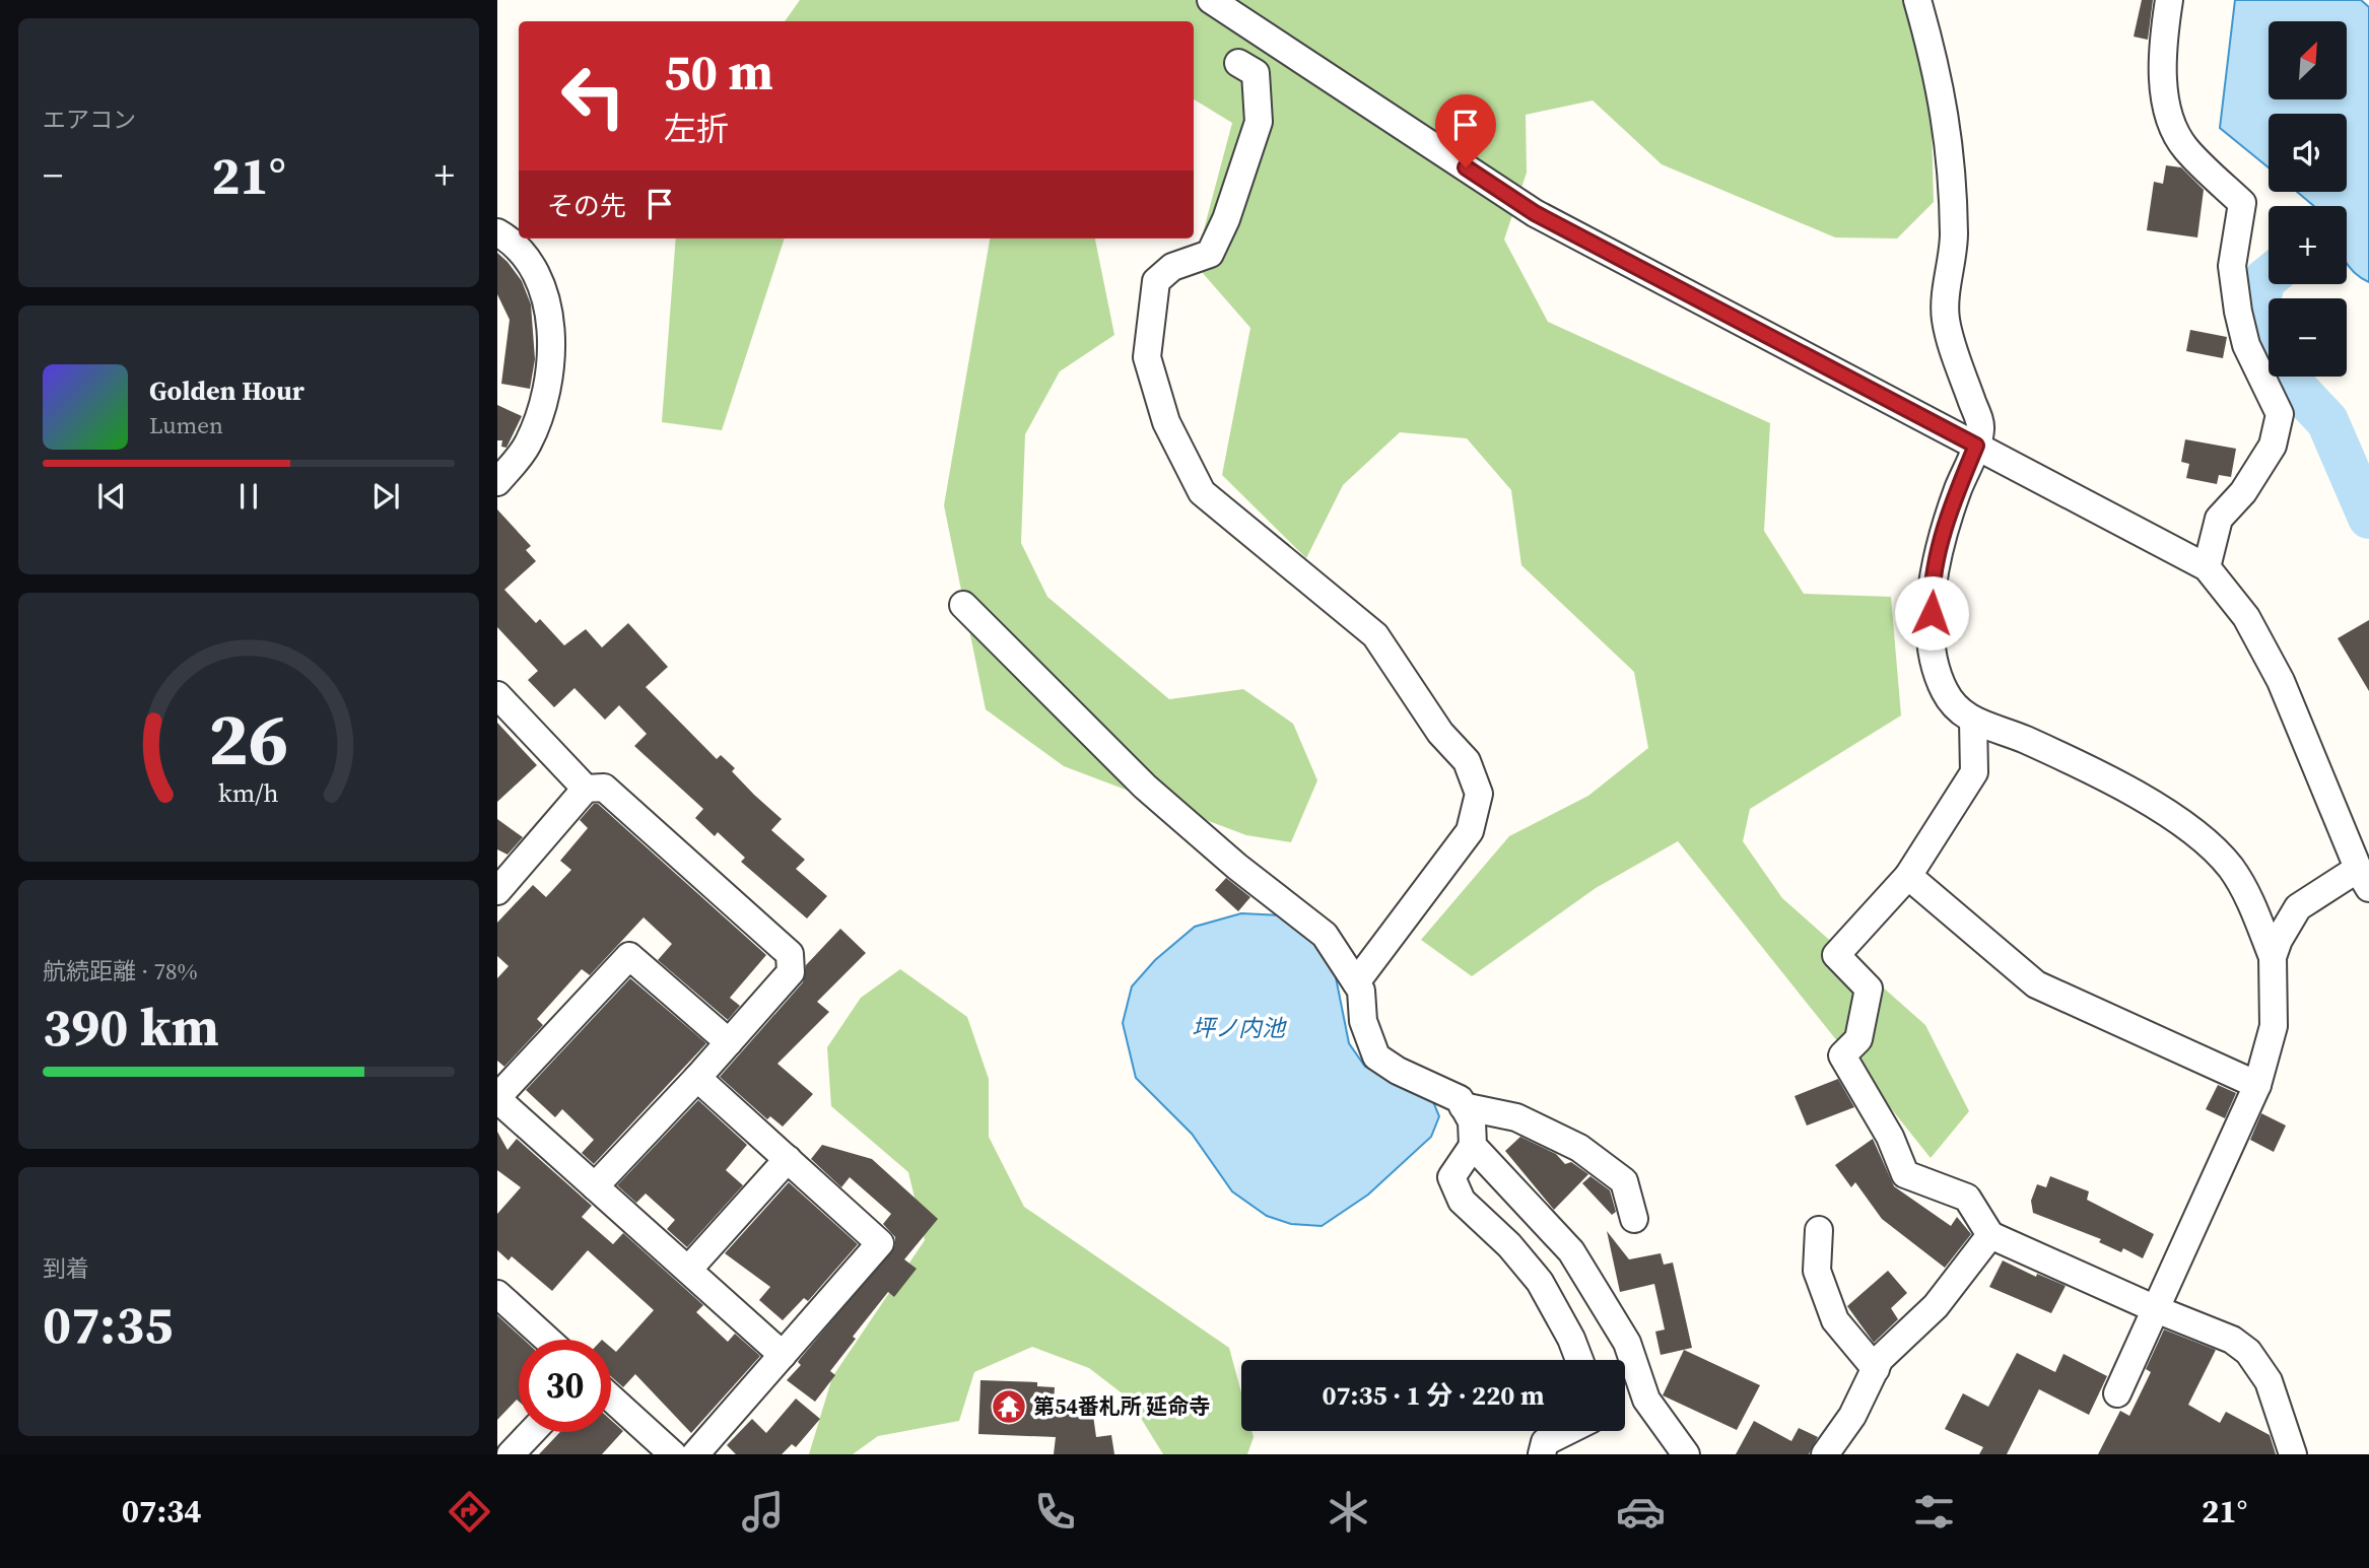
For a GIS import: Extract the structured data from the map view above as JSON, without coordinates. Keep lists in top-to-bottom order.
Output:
{
  "water": ["坪ノ内池"],
  "places": {
    "temple": ["第54番札所 延命寺"]
  },
  "north": "top right",
  "page": {
    "tile": [
      "エアコン",
      ["航続距離 · 78%", "390 km"],
      ["到着", "07:35"]
    ],
    "map_buttons": ["+", "−"],
    "turn": ["50 m", "左折"],
    "heat": ["−", "21°", "+"],
    "then": "その先",
    "song": ["Golden Hour", "Lumen"],
    "limit": "30",
    "trip": "07:35 · 1 分 · 220 m",
    "tabs": ["07:34", "21°"],
    "gauge": ["26", "km/h"]
  }
}
